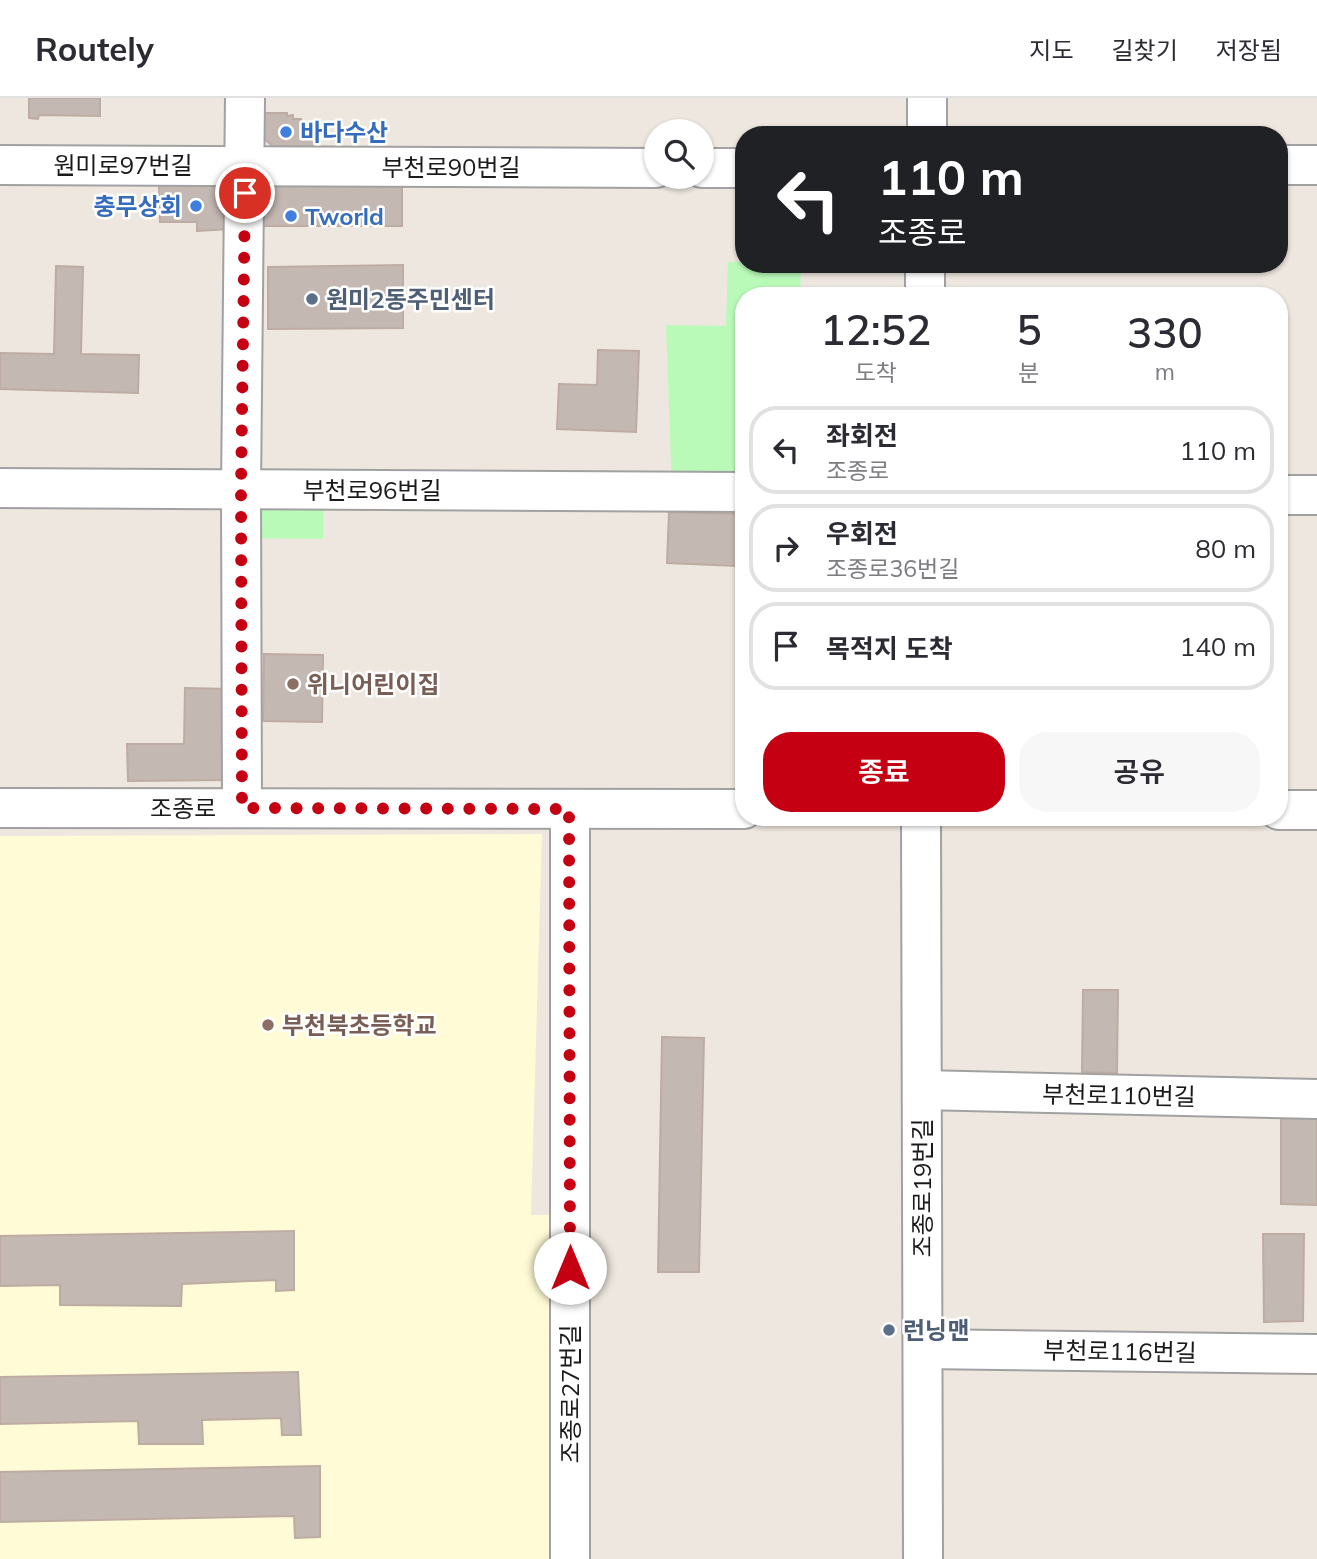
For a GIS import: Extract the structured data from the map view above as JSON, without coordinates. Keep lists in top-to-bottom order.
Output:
{
  "streets": {
    "street": [
      "원미로97번길",
      "부천로90번길",
      "부천로96번길",
      "조종로",
      "부천로110번길",
      "조종로19번길",
      "부천로116번길",
      "조종로27번길"
    ]
  },
  "crossings": [
    ["원미로97번길", "부천로90번길"],
    ["조종로", "조종로27번길"],
    ["부천로110번길", "조종로19번길"],
    ["조종로19번길", "부천로116번길"]
  ],
  "places": [
    "바다수산",
    "충무상회",
    "Tworld",
    "원미2동주민센터",
    "위니어린이집",
    "부천북초등학교",
    "런닝맨"
  ],
  "page": {
    "header": "Routely",
    "nav": ["지도", "길찾기", "저장됨"],
    "turn": ["110 m", "조종로"],
    "eta": [
      "12:52",
      "도착",
      "5",
      "분",
      "330",
      "m"
    ],
    "list": [
      {
        "name": "좌회전",
        "note": "조종로",
        "value": "110 m"
      },
      {
        "name": "우회전",
        "note": "조종로36번길",
        "value": "80 m"
      },
      {
        "name": "목적지 도착",
        "value": "140 m"
      }
    ],
    "buttons": ["종료", "공유"]
  }
}
